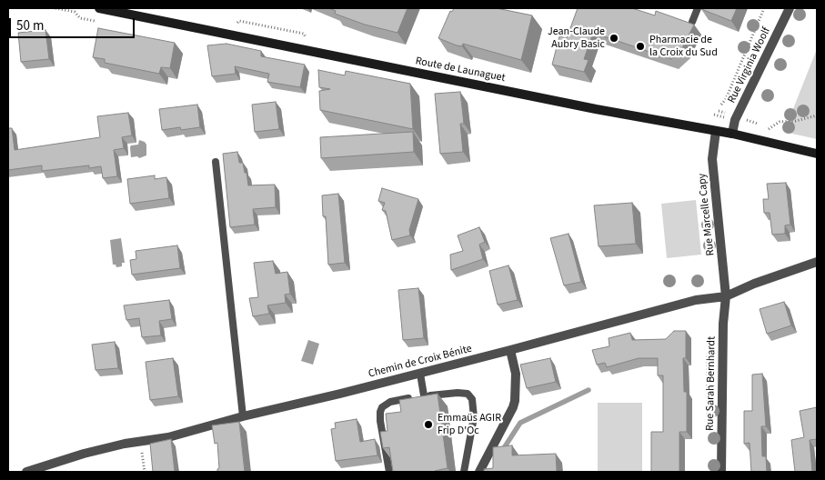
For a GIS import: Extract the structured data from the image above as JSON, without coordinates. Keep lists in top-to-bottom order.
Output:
{
  "streets": {
    "main road": ["Route de Launaguet"],
    "street": [
      "Rue Virginia Woolf",
      "Rue Marcelle Capy",
      "Chemin de Croix Bénite",
      "Rue Sarah Bernhardt"
    ]
  },
  "crossings": [
    ["Rue Virginia Woolf", "Route de Launaguet"],
    ["Route de Launaguet", "Rue Marcelle Capy"],
    ["Rue Marcelle Capy", "Chemin de Croix Bénite"],
    ["Rue Marcelle Capy", "Rue Sarah Bernhardt"],
    ["Chemin de Croix Bénite", "Rue Sarah Bernhardt"]
  ],
  "places": ["Jean-Claude Aubry Basic", "Pharmacie de la Croix du Sud", "Emmaüs AGIR Frip D'Oc"],
  "scale_bar": "50 m"
}
